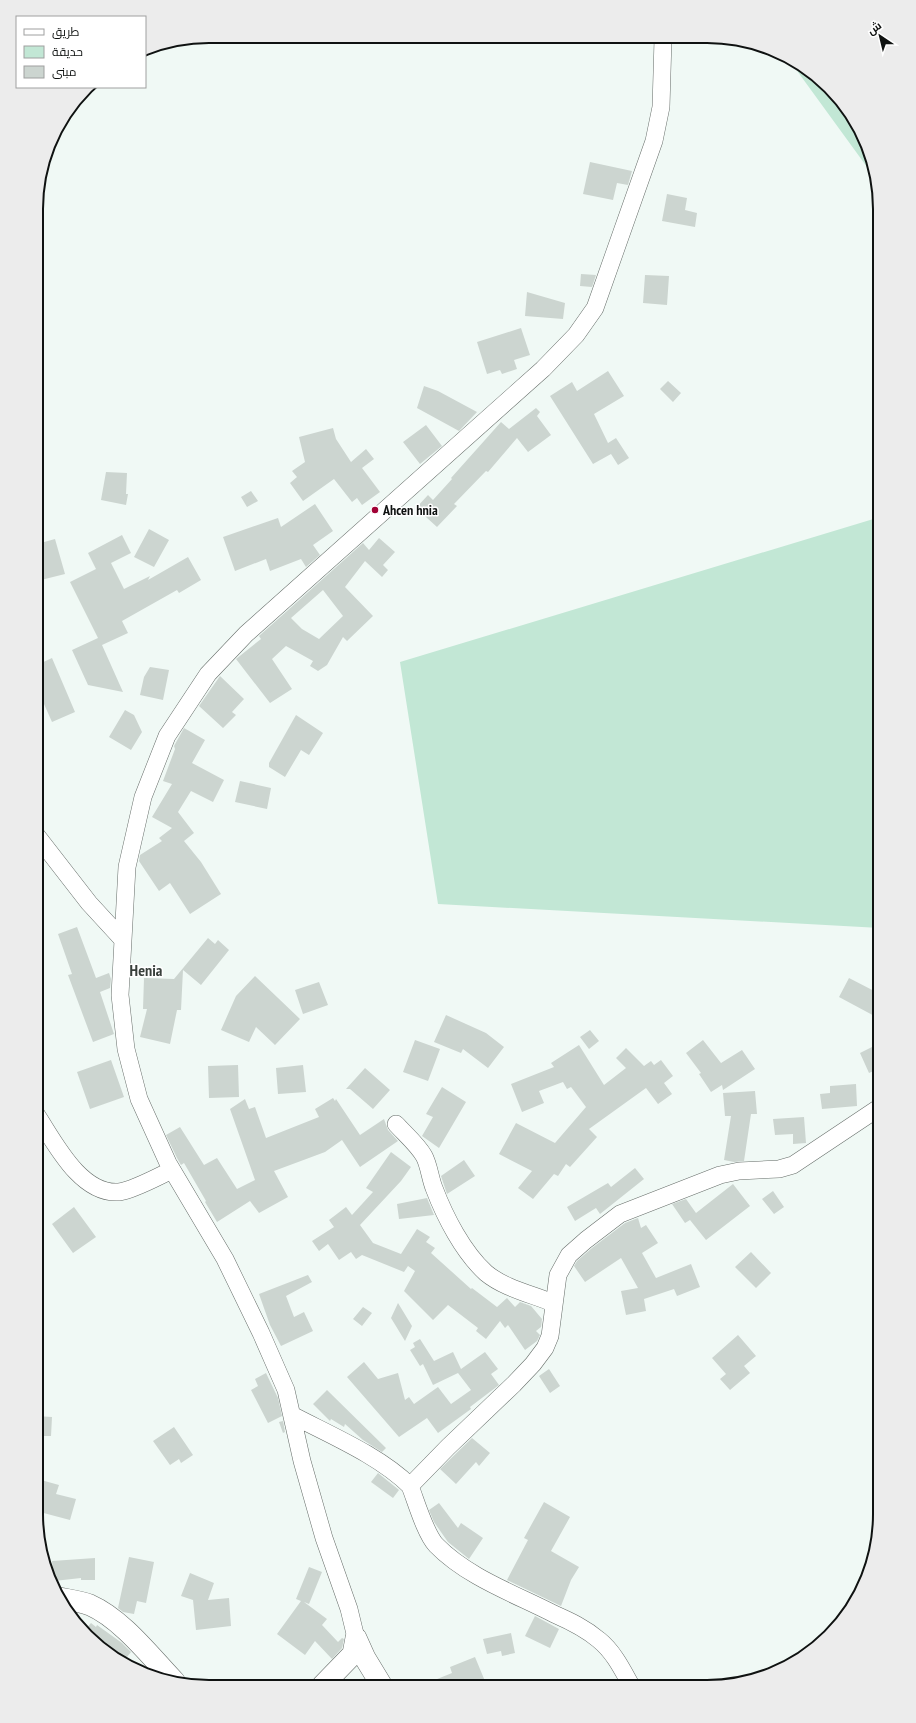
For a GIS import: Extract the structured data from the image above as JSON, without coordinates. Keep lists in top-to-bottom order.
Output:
{
  "districts": ["Henia"],
  "places": ["Ahcen hnia"],
  "legend": ["طريق", "حديقة", "مبنى"],
  "north": "top left"
}
